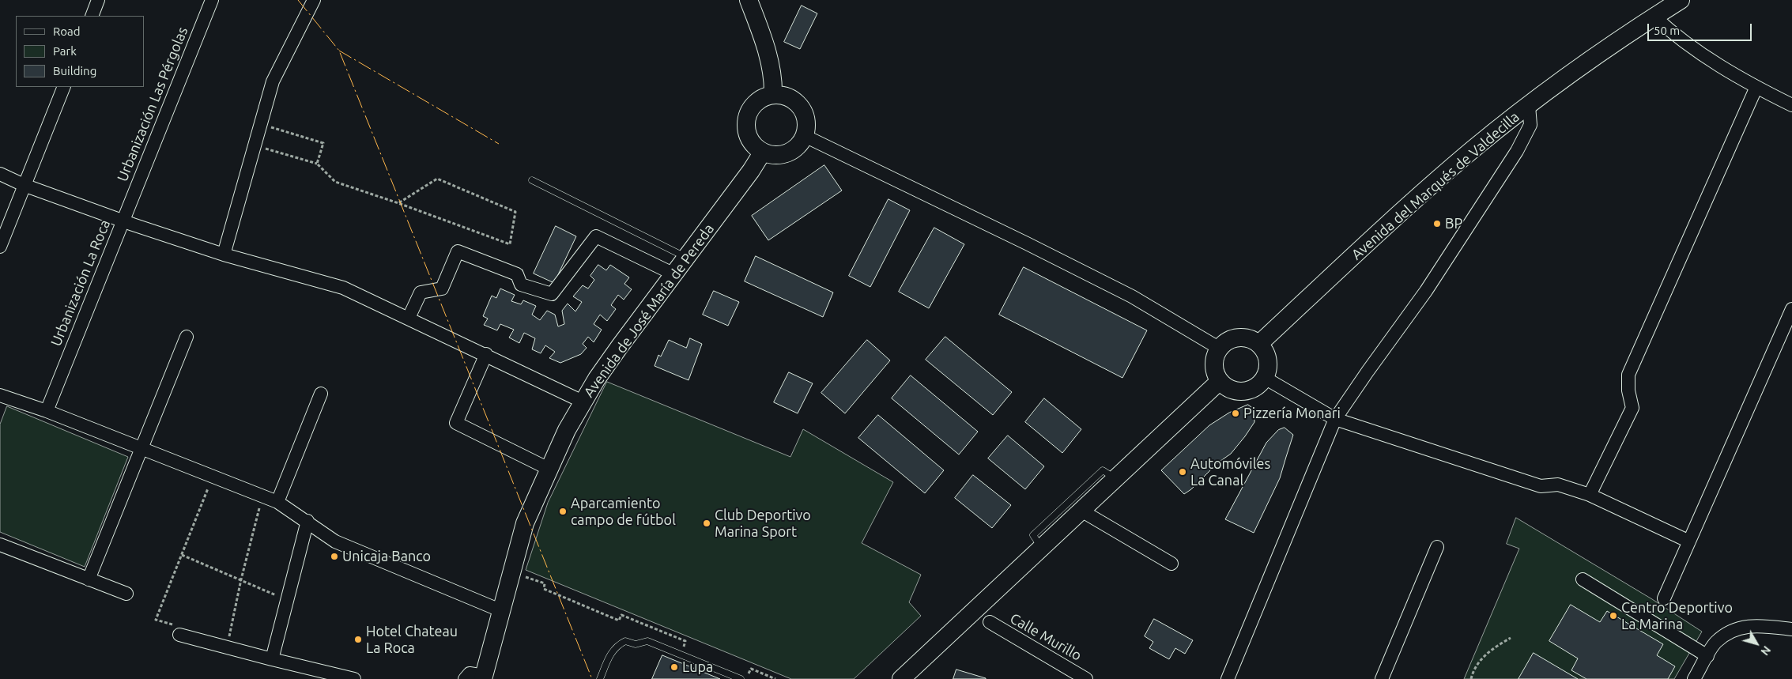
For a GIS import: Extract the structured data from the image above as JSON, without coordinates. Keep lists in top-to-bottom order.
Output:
{
  "streets": {
    "main road": ["Avenida del Marqués de Valdecilla", "Avenida de José María de Pereda"],
    "street": ["Urbanización Las Pérgolas", "Urbanización La Roca", "Calle Murillo"]
  },
  "crossings": [
    ["Urbanización Las Pérgolas", "Urbanización La Roca"]
  ],
  "places": [
    "BP",
    "Pizzería Monari",
    "Automóviles La Canal",
    "Aparcamiento campo de fútbol",
    "Club Deportivo Marina Sport",
    "Unicaja Banco",
    "Centro Deportivo La Marina",
    "Hotel Chateau La Roca",
    "Lupa"
  ],
  "legend": ["Road", "Park", "Building"],
  "scale_bar": "50 m",
  "north": "bottom right"
}
